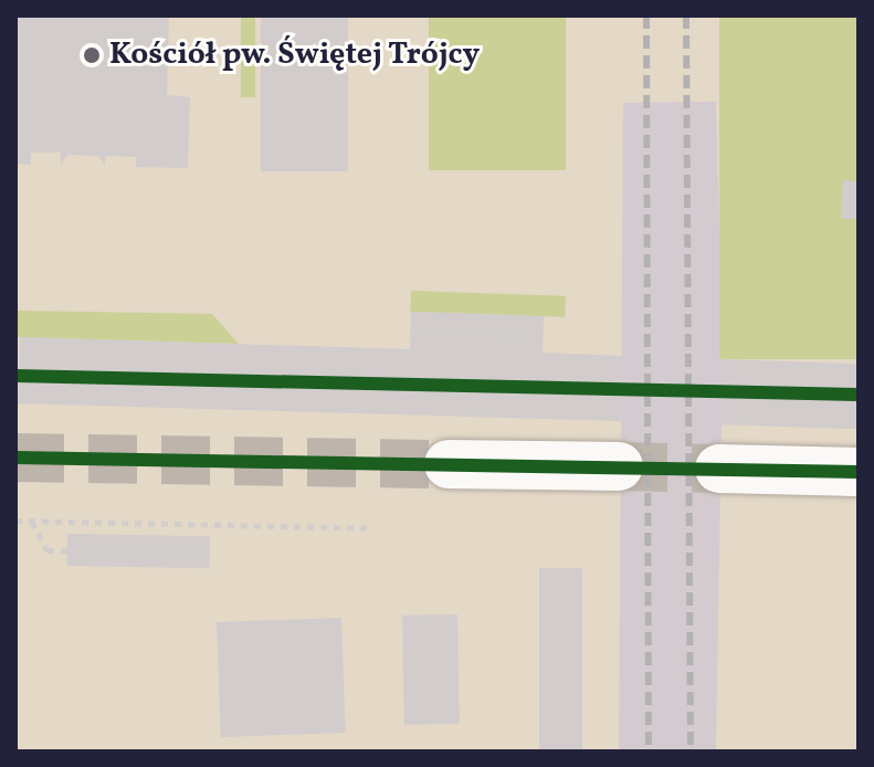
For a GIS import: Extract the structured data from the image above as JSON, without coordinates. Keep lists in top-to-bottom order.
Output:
{
  "places": ["Kościół pw. Świętej Trójcy"]
}
